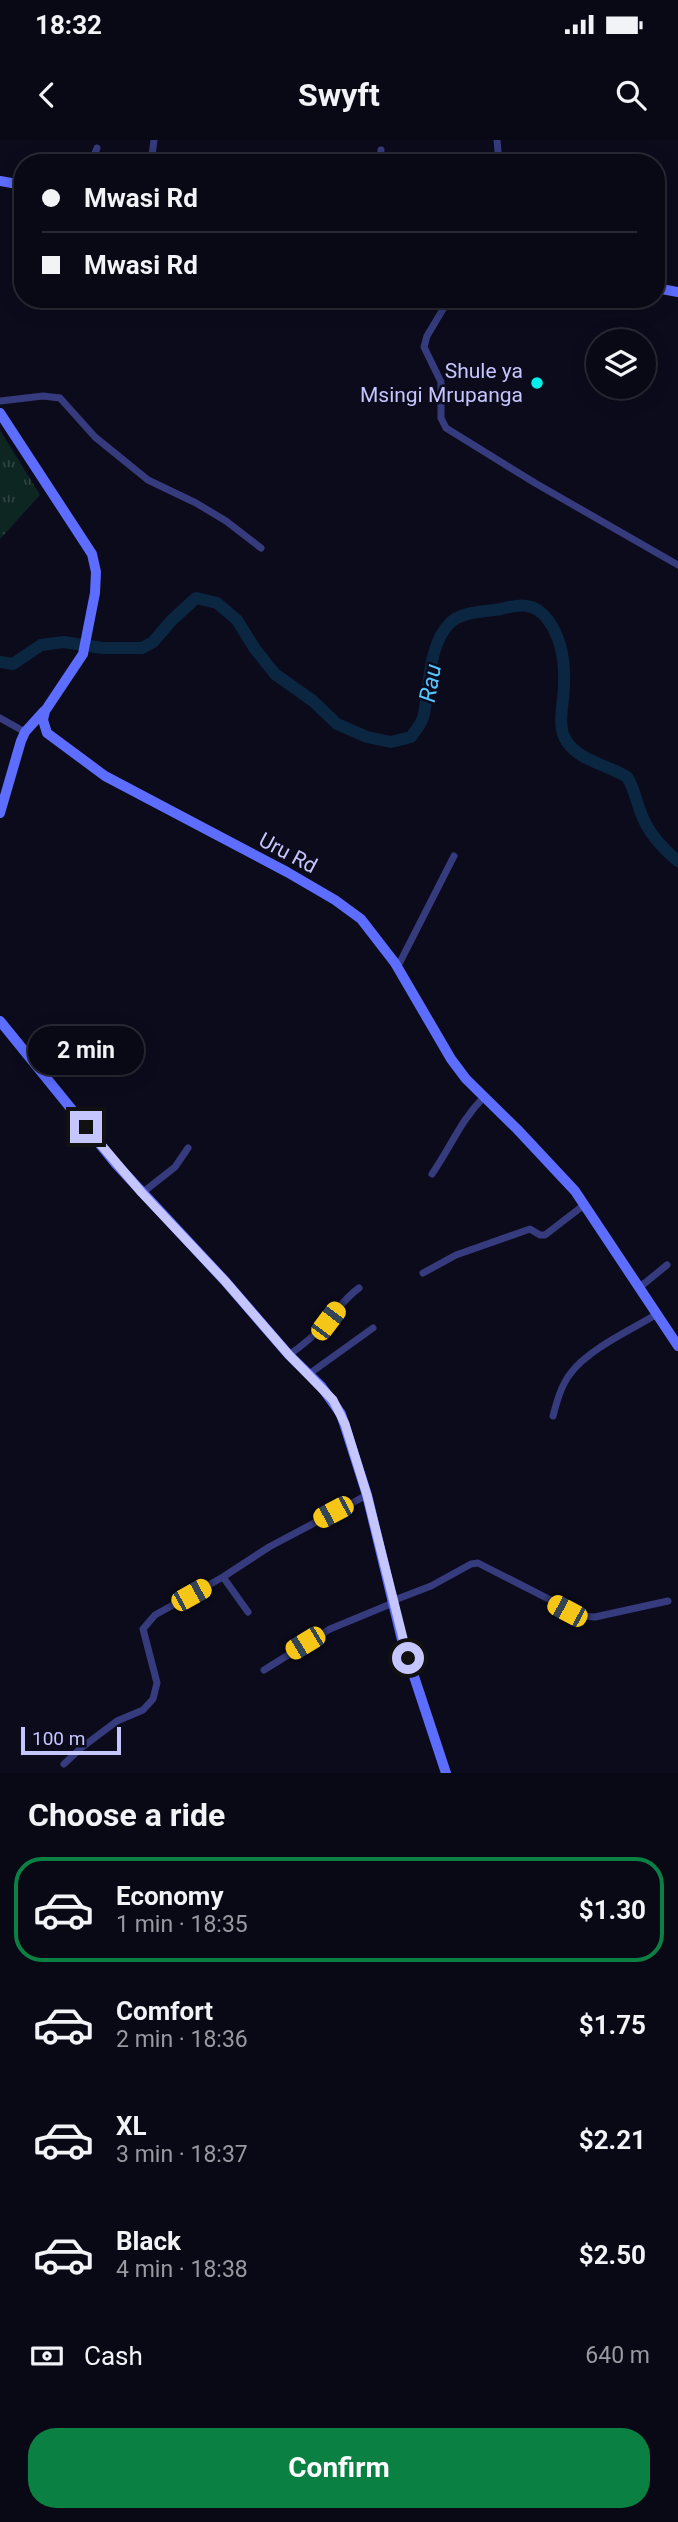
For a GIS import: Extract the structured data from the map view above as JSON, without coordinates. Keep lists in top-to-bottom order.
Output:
{
  "streets": {
    "street": ["Uru Rd"]
  },
  "water": ["Rau"],
  "places": ["Shule ya Msingi Mrupanga"],
  "scale_bar": "100 m",
  "page": {
    "status": "18:32",
    "header": "Swyft",
    "banner": ["Mwasi Rd", "Mwasi Rd"],
    "bubble": "2 min",
    "scale": "100 m",
    "heading": "Choose a ride",
    "list": [
      {
        "name": "Economy",
        "note": "1 min · 18:35",
        "value": "$1.30"
      },
      {
        "name": "Comfort",
        "note": "2 min · 18:36",
        "value": "$1.75"
      },
      {
        "name": "XL",
        "note": "3 min · 18:37",
        "value": "$2.21"
      },
      {
        "name": "Black",
        "note": "4 min · 18:38",
        "value": "$2.50"
      }
    ],
    "pay": ["Cash", "640 m"],
    "buttons": "Confirm"
  }
}
